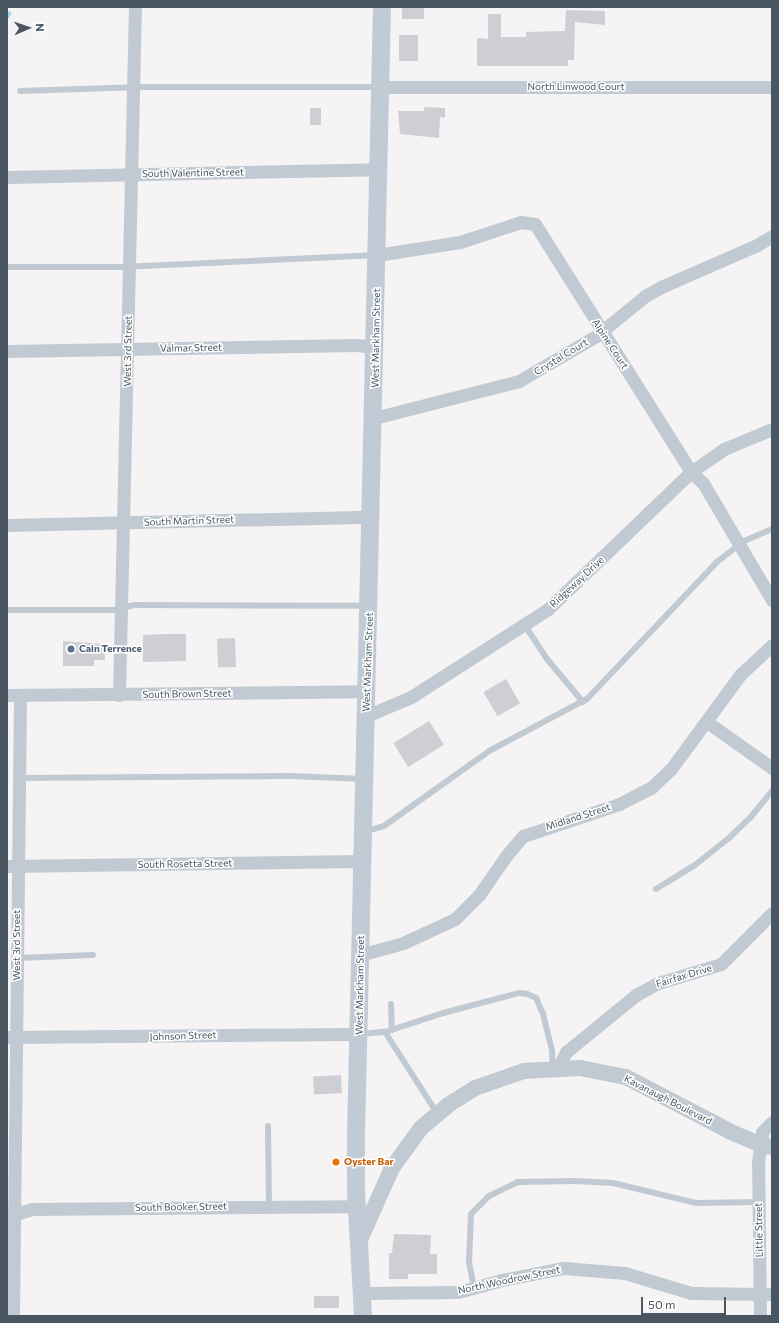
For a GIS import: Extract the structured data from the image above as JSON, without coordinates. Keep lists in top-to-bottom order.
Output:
{
  "streets": {
    "main road": ["West Markham Street"],
    "street": [
      "North Linwood Court",
      "South Valentine Street",
      "Alpine Court",
      "Valmar Street",
      "West 3rd Street",
      "Crystal Court",
      "South Martin Street",
      "Ridgeway Drive",
      "South Brown Street",
      "Midland Street",
      "South Rosetta Street",
      "Fairfax Drive",
      "Johnson Street",
      "Kavanaugh Boulevard",
      "South Booker Street",
      "Little Street",
      "North Woodrow Street"
    ]
  },
  "crossings": [
    ["North Linwood Court", "West Markham Street"],
    ["South Valentine Street", "West Markham Street"],
    ["South Valentine Street", "West 3rd Street"],
    ["West Markham Street", "Alpine Court"],
    ["West Markham Street", "Valmar Street"],
    ["West Markham Street", "Crystal Court"],
    ["West Markham Street", "South Martin Street"],
    ["West Markham Street", "Ridgeway Drive"],
    ["West Markham Street", "South Brown Street"],
    ["West Markham Street", "Midland Street"],
    ["West Markham Street", "South Rosetta Street"],
    ["West Markham Street", "Johnson Street"],
    ["West Markham Street", "Kavanaugh Boulevard"],
    ["West Markham Street", "South Booker Street"],
    ["West Markham Street", "North Woodrow Street"],
    ["Alpine Court", "Crystal Court"],
    ["Alpine Court", "Ridgeway Drive"],
    ["Valmar Street", "West 3rd Street"],
    ["West 3rd Street", "South Martin Street"],
    ["West 3rd Street", "South Brown Street"],
    ["West 3rd Street", "South Rosetta Street"],
    ["West 3rd Street", "Johnson Street"],
    ["West 3rd Street", "South Booker Street"],
    ["Fairfax Drive", "Kavanaugh Boulevard"],
    ["Kavanaugh Boulevard", "Little Street"],
    ["Little Street", "North Woodrow Street"]
  ],
  "places": ["Cain Terrence", "Oyster Bar"],
  "scale_bar": "50 m",
  "north": "right"
}
